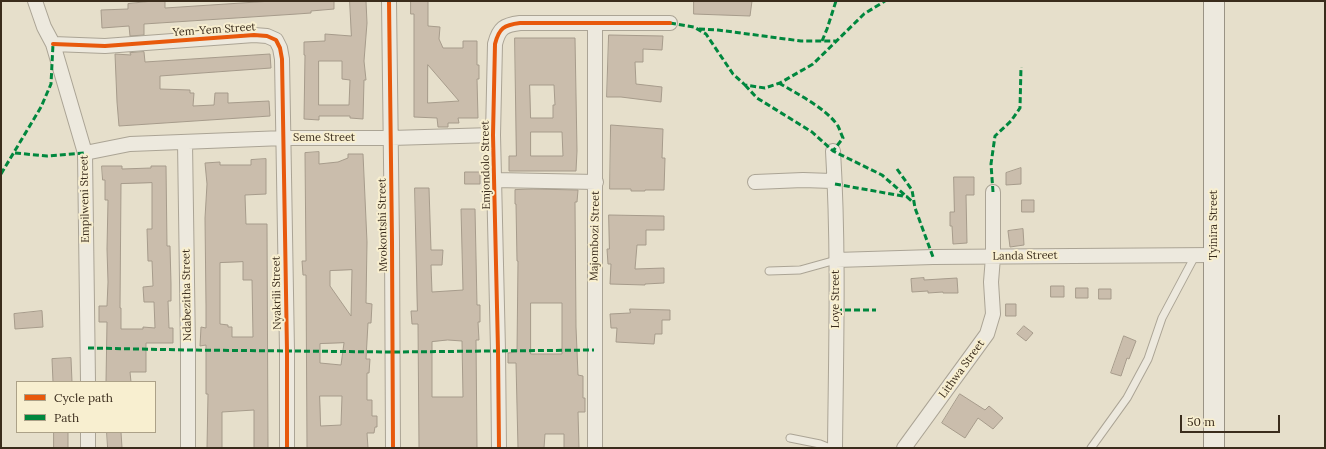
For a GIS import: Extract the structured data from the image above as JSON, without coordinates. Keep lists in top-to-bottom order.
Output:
{
  "streets": {
    "street": [
      "Yem-Yem Street",
      "Seme Street",
      "Emjondolo Street",
      "Empilweni Street",
      "Mvokontshi Street",
      "Tyinira Street",
      "Majombozi Street",
      "Landa Street",
      "Nyakrili Street",
      "Ndabezitha Street",
      "Loye Street",
      "Lithwa Street"
    ]
  },
  "crossings": [
    ["Yem-Yem Street", "Seme Street"],
    ["Yem-Yem Street", "Empilweni Street"],
    ["Yem-Yem Street", "Nyakrili Street"],
    ["Seme Street", "Emjondolo Street"],
    ["Seme Street", "Empilweni Street"],
    ["Seme Street", "Mvokontshi Street"],
    ["Seme Street", "Nyakrili Street"],
    ["Seme Street", "Ndabezitha Street"],
    ["Emjondolo Street", "Majombozi Street"],
    ["Tyinira Street", "Landa Street"],
    ["Landa Street", "Loye Street"],
    ["Landa Street", "Lithwa Street"]
  ],
  "legend": ["Cycle path", "Path"],
  "scale_bar": "50 m"
}
